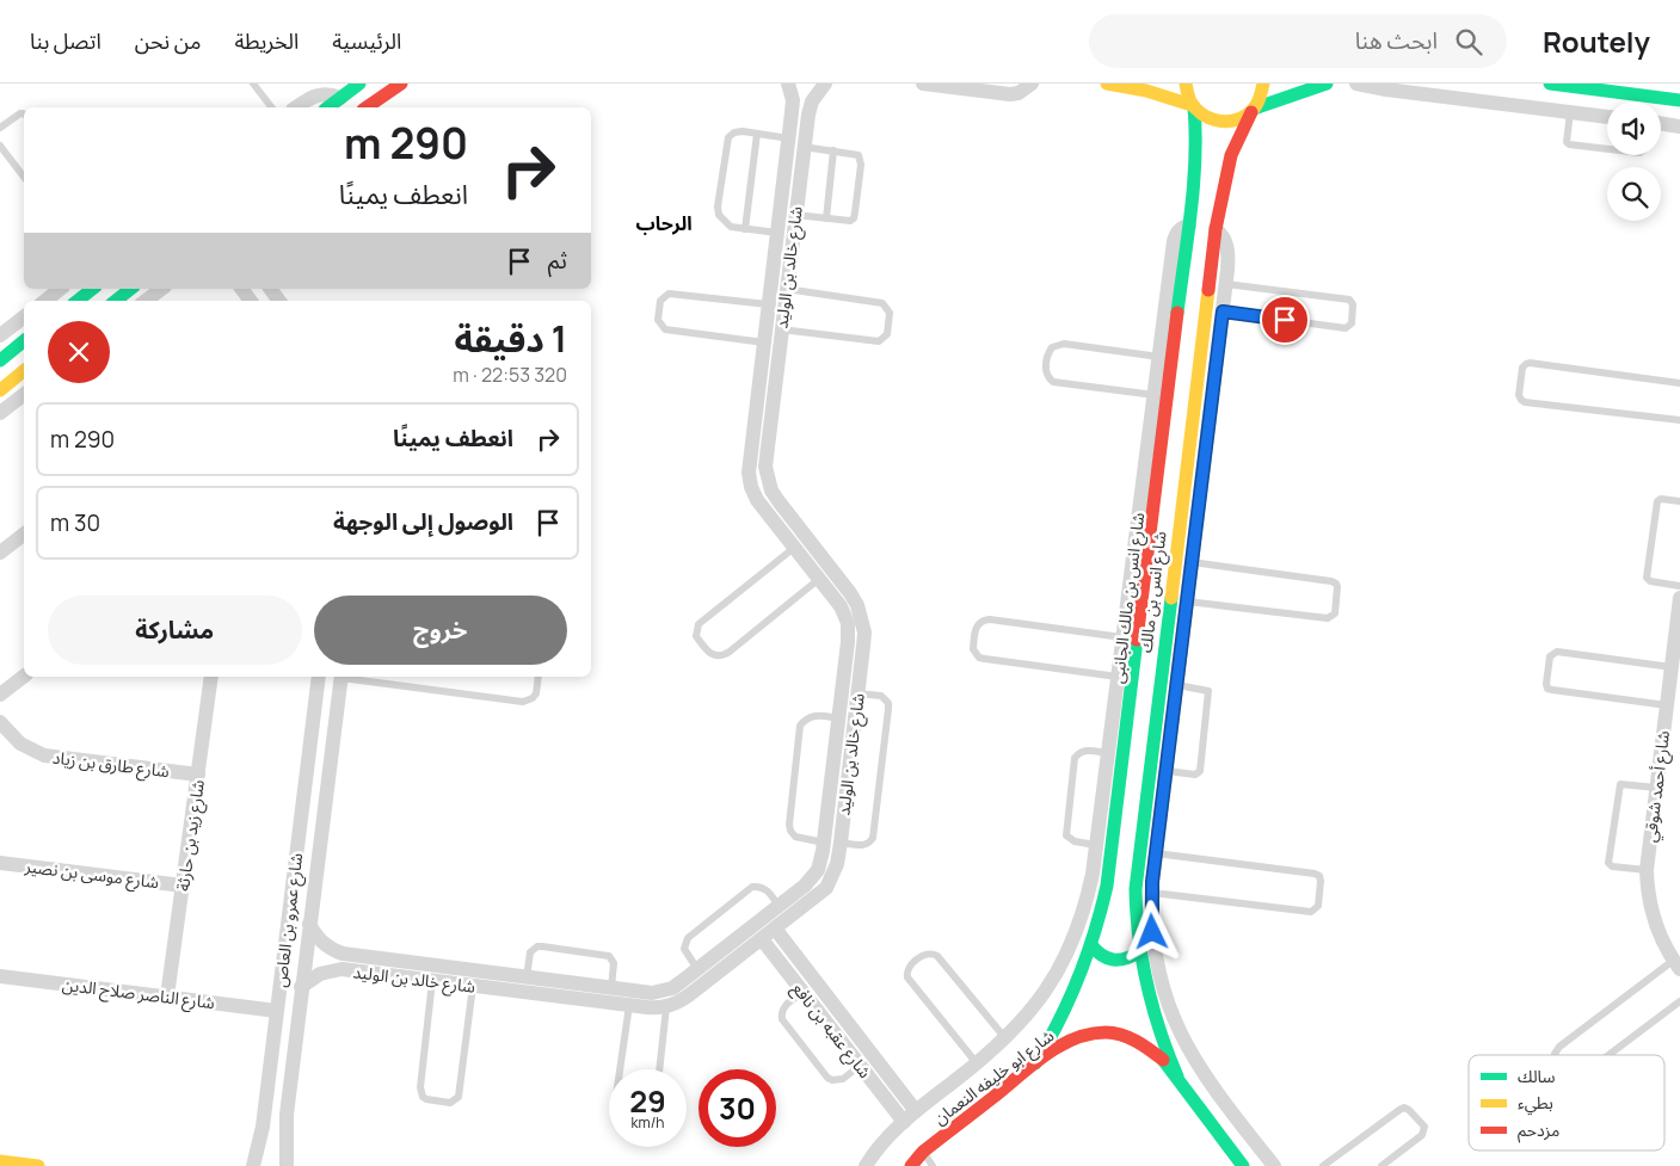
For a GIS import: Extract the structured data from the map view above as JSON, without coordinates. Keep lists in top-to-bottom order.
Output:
{
  "streets": {
    "street": [
      "شارع خالد بن الوليد",
      "شارع انس بن مالك",
      "شارع انس بن مالك الجانبى",
      "شارع طارق بن زياد",
      "شارع أحمد شوقي",
      "شارع زيد بن حارثة",
      "شارع موسى بن نصير",
      "شارع عمرو بن العاص",
      "شارع الناصر صلاح الدين",
      "شارع عقبه بن نافع",
      "شارع ابو خليفه النعمان"
    ]
  },
  "crossings": [
    ["شارع خالد بن الوليد", "شارع عمرو بن العاص"],
    ["شارع خالد بن الوليد", "شارع عقبه بن نافع"],
    ["شارع انس بن مالك", "شارع انس بن مالك الجانبى"],
    ["شارع انس بن مالك", "شارع ابو خليفه النعمان"],
    ["شارع انس بن مالك الجانبى", "شارع عقبه بن نافع"],
    ["شارع طارق بن زياد", "شارع زيد بن حارثة"],
    ["شارع زيد بن حارثة", "شارع موسى بن نصير"],
    ["شارع زيد بن حارثة", "شارع الناصر صلاح الدين"],
    ["شارع عمرو بن العاص", "شارع الناصر صلاح الدين"]
  ],
  "districts": ["الرحاب"],
  "legend": ["سالك", "بطيء", "مزدحم"],
  "page": {
    "header": "Routely",
    "search": "ابحث هنا",
    "nav": [
      "الرئيسية",
      "الخريطة",
      "من نحن",
      "اتصل بنا"
    ],
    "turn": ["290 m", "انعطف يمينًا"],
    "then": "ثم",
    "heading": ["1 دقيقة", "320 m · 22:53"],
    "list": [
      {
        "name": "انعطف يمينًا",
        "value": "290 m"
      },
      {
        "name": "الوصول إلى الوجهة",
        "value": "30 m"
      }
    ],
    "buttons": ["خروج", "مشاركة"],
    "speed": "29 km/h",
    "limit": "30"
  }
}
